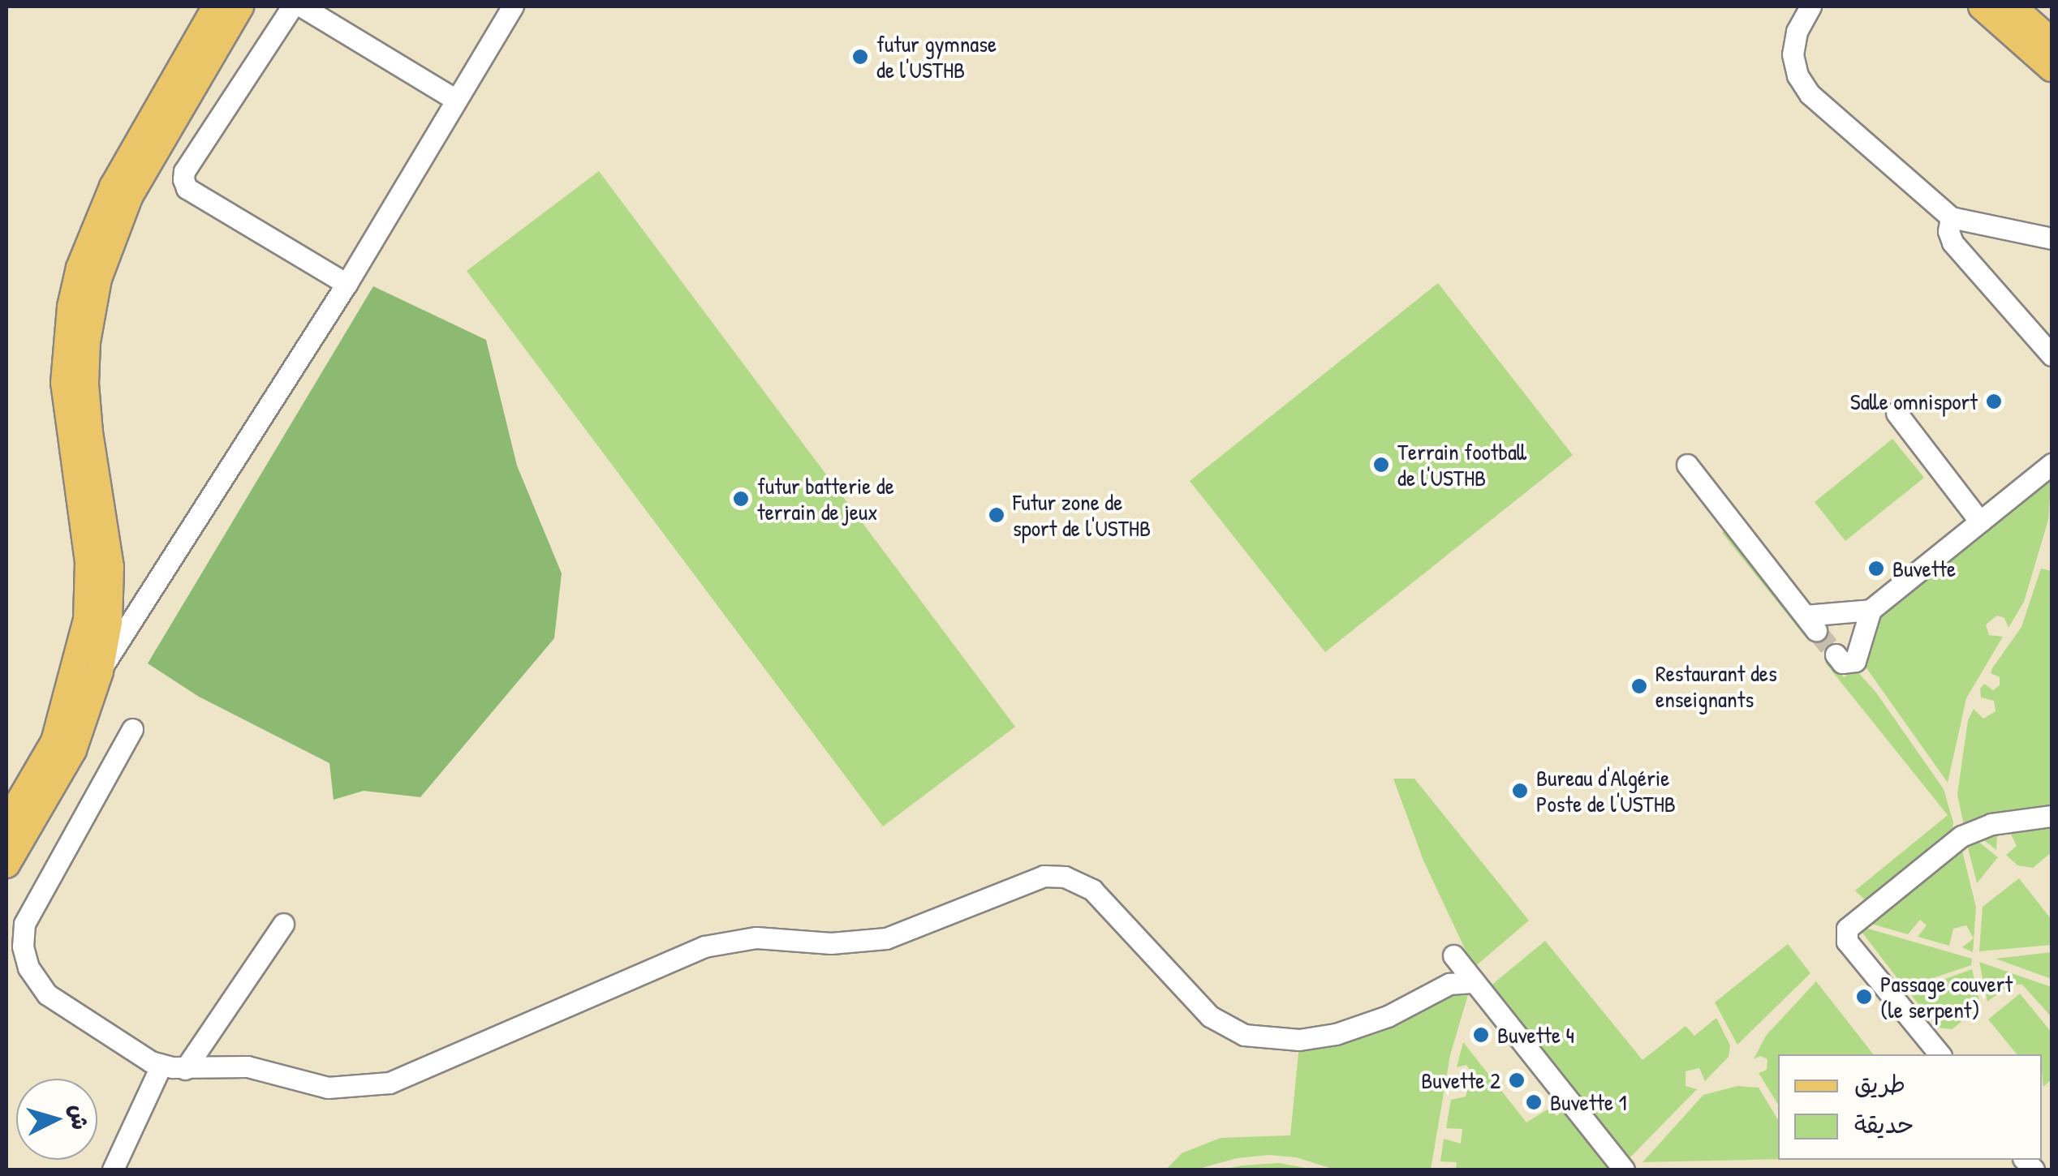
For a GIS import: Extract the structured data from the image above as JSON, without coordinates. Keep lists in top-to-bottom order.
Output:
{
  "places": [
    "futur gymnase de l'USTHB",
    "Salle omnisport",
    "Terrain football de l'USTHB",
    "futur batterie de terrain de jeux",
    "Futur zone de sport de l'USTHB",
    "Buvette",
    "Restaurant des enseignants",
    "Bureau d'Algérie Poste de l'USTHB",
    "Passage couvert (le serpent)",
    "Buvette 4",
    "Buvette 2",
    "Buvette 1"
  ],
  "legend": ["طريق", "حديقة"],
  "north": "right"
}
